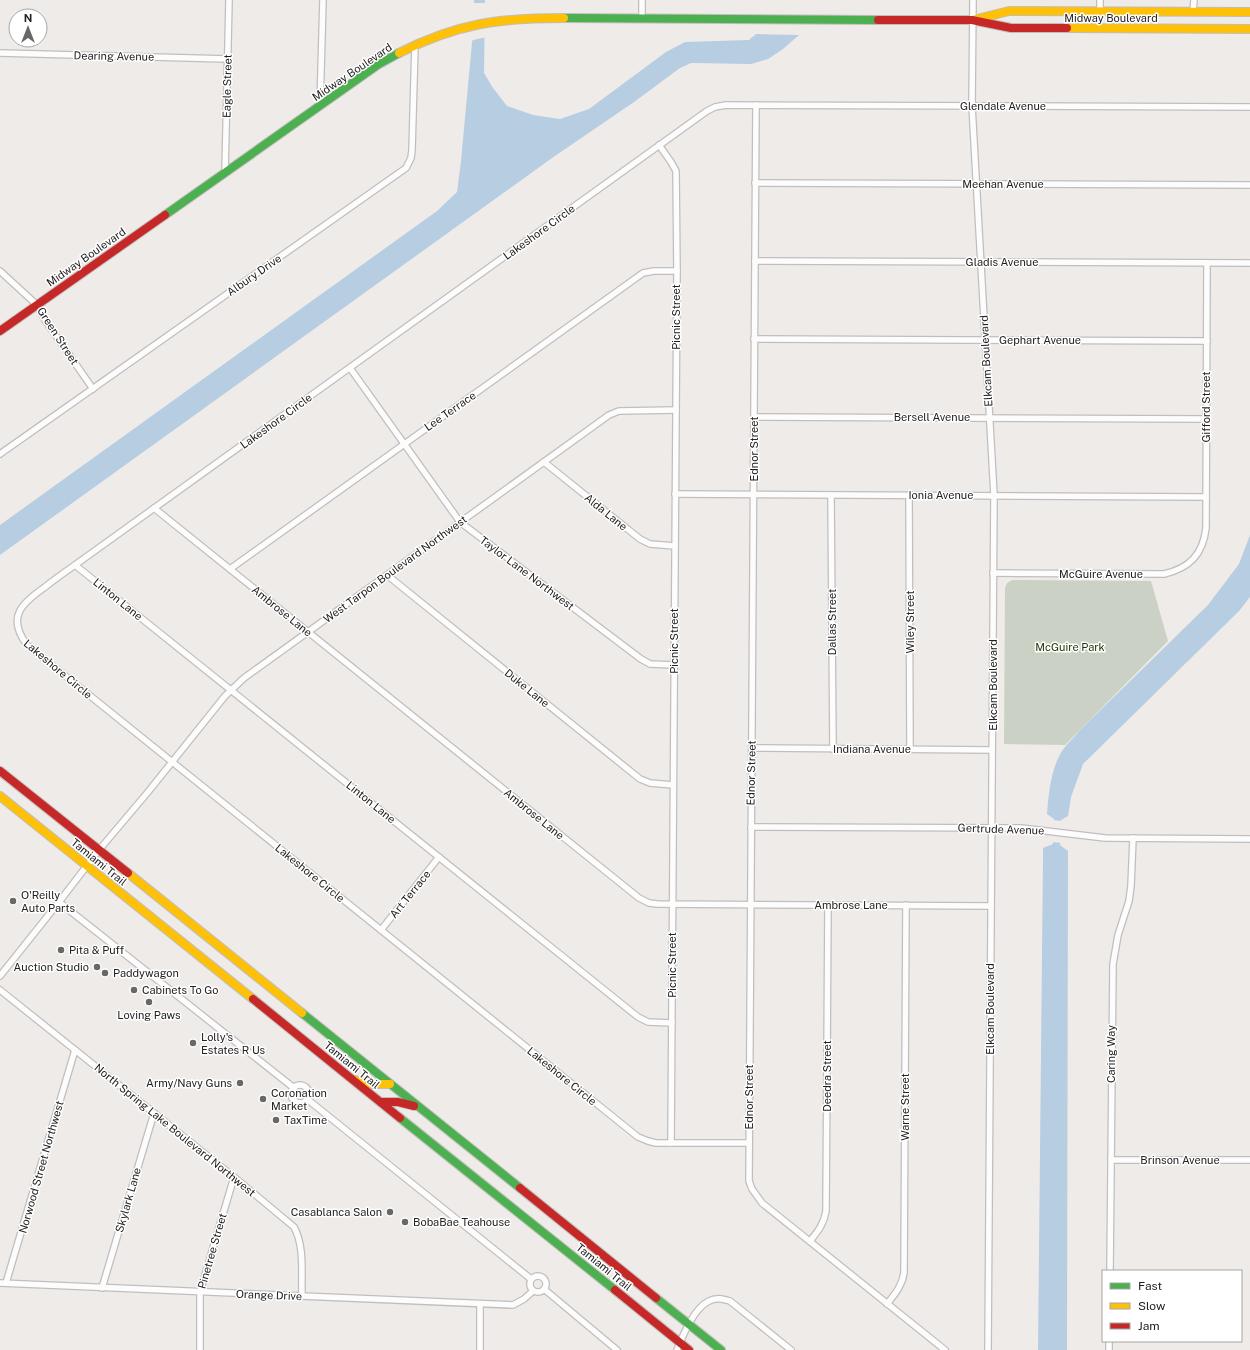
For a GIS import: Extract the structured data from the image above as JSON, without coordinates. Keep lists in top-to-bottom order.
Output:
{
  "streets": {
    "main road": ["Midway Boulevard", "Tamiami Trail"],
    "street": [
      "Dearing Avenue",
      "Eagle Street",
      "Glendale Avenue",
      "Meehan Avenue",
      "Lakeshore Circle",
      "Gladis Avenue",
      "Albury Drive",
      "Picnic Street",
      "Green Street",
      "Gephart Avenue",
      "Elkcam Boulevard",
      "Gifford Street",
      "Lee Terrace",
      "Bersell Avenue",
      "Ednor Street",
      "Ionia Avenue",
      "Alda Lane",
      "West Tarpon Boulevard Northwest",
      "Taylor Lane Northwest",
      "McGuire Avenue",
      "Linton Lane",
      "Ambrose Lane",
      "Dallas Street",
      "Wiley Street",
      "Duke Lane",
      "Indiana Avenue",
      "Gertrude Avenue",
      "Art Terrace",
      "Caring Way",
      "Deedra Street",
      "Warne Street",
      "North Spring Lake Boulevard Northwest",
      "Brinson Avenue",
      "Norwood Street Northwest",
      "Skylark Lane",
      "Pinetree Street",
      "Orange Drive"
    ]
  },
  "crossings": [
    ["Midway Boulevard", "Eagle Street"],
    ["Midway Boulevard", "Albury Drive"],
    ["Midway Boulevard", "Green Street"],
    ["Midway Boulevard", "Elkcam Boulevard"],
    ["Dearing Avenue", "Eagle Street"],
    ["Glendale Avenue", "Lakeshore Circle"],
    ["Glendale Avenue", "Elkcam Boulevard"],
    ["Glendale Avenue", "Ednor Street"],
    ["Meehan Avenue", "Elkcam Boulevard"],
    ["Meehan Avenue", "Ednor Street"],
    ["Lakeshore Circle", "Picnic Street"],
    ["Lakeshore Circle", "Ednor Street"],
    ["Lakeshore Circle", "West Tarpon Boulevard Northwest"],
    ["Lakeshore Circle", "Taylor Lane Northwest"],
    ["Lakeshore Circle", "Linton Lane"],
    ["Lakeshore Circle", "Ambrose Lane"],
    ["Lakeshore Circle", "Art Terrace"],
    ["Gladis Avenue", "Elkcam Boulevard"],
    ["Gladis Avenue", "Gifford Street"],
    ["Gladis Avenue", "Ednor Street"],
    ["Albury Drive", "Green Street"],
    ["Picnic Street", "Lee Terrace"],
    ["Picnic Street", "Ionia Avenue"],
    ["Picnic Street", "Alda Lane"],
    ["Picnic Street", "West Tarpon Boulevard Northwest"],
    ["Picnic Street", "Taylor Lane Northwest"],
    ["Picnic Street", "Linton Lane"],
    ["Picnic Street", "Ambrose Lane"],
    ["Picnic Street", "Duke Lane"],
    ["Gephart Avenue", "Elkcam Boulevard"],
    ["Gephart Avenue", "Gifford Street"],
    ["Gephart Avenue", "Ednor Street"],
    ["Elkcam Boulevard", "Bersell Avenue"],
    ["Elkcam Boulevard", "Ionia Avenue"],
    ["Elkcam Boulevard", "McGuire Avenue"],
    ["Elkcam Boulevard", "Ambrose Lane"],
    ["Elkcam Boulevard", "Indiana Avenue"],
    ["Elkcam Boulevard", "Gertrude Avenue"],
    ["Gifford Street", "Bersell Avenue"],
    ["Gifford Street", "Ionia Avenue"],
    ["Gifford Street", "McGuire Avenue"],
    ["Lee Terrace", "Taylor Lane Northwest"],
    ["Lee Terrace", "Ambrose Lane"],
    ["Bersell Avenue", "Ednor Street"],
    ["Ednor Street", "Ionia Avenue"],
    ["Ednor Street", "Ambrose Lane"],
    ["Ednor Street", "Indiana Avenue"],
    ["Ednor Street", "Gertrude Avenue"],
    ["Ednor Street", "Deedra Street"],
    ["Ednor Street", "Warne Street"],
    ["Ionia Avenue", "Dallas Street"],
    ["Ionia Avenue", "Wiley Street"],
    ["Alda Lane", "West Tarpon Boulevard Northwest"],
    ["West Tarpon Boulevard Northwest", "Taylor Lane Northwest"],
    ["West Tarpon Boulevard Northwest", "Linton Lane"],
    ["West Tarpon Boulevard Northwest", "Ambrose Lane"],
    ["West Tarpon Boulevard Northwest", "Duke Lane"],
    ["West Tarpon Boulevard Northwest", "Tamiami Trail"],
    ["Linton Lane", "Art Terrace"],
    ["Ambrose Lane", "Deedra Street"],
    ["Ambrose Lane", "Warne Street"],
    ["Dallas Street", "Indiana Avenue"],
    ["Wiley Street", "Indiana Avenue"],
    ["Gertrude Avenue", "Caring Way"],
    ["Caring Way", "Brinson Avenue"],
    ["North Spring Lake Boulevard Northwest", "Norwood Street Northwest"],
    ["North Spring Lake Boulevard Northwest", "Skylark Lane"],
    ["North Spring Lake Boulevard Northwest", "Pinetree Street"],
    ["North Spring Lake Boulevard Northwest", "Orange Drive"],
    ["Norwood Street Northwest", "Orange Drive"],
    ["Skylark Lane", "Orange Drive"],
    ["Pinetree Street", "Orange Drive"]
  ],
  "parks": ["McGuire Park"],
  "places": [
    "O'Reilly Auto Parts",
    "Pita & Puff",
    "Auction Studio",
    "Paddywagon",
    "Cabinets To Go",
    "Loving Paws",
    "Lolly's Estates R Us",
    "Army/Navy Guns",
    "Coronation Market",
    "TaxTime",
    "Casablanca Salon",
    "BobaBae Teahouse"
  ],
  "legend": ["Fast", "Slow", "Jam"],
  "north": "top"
}
